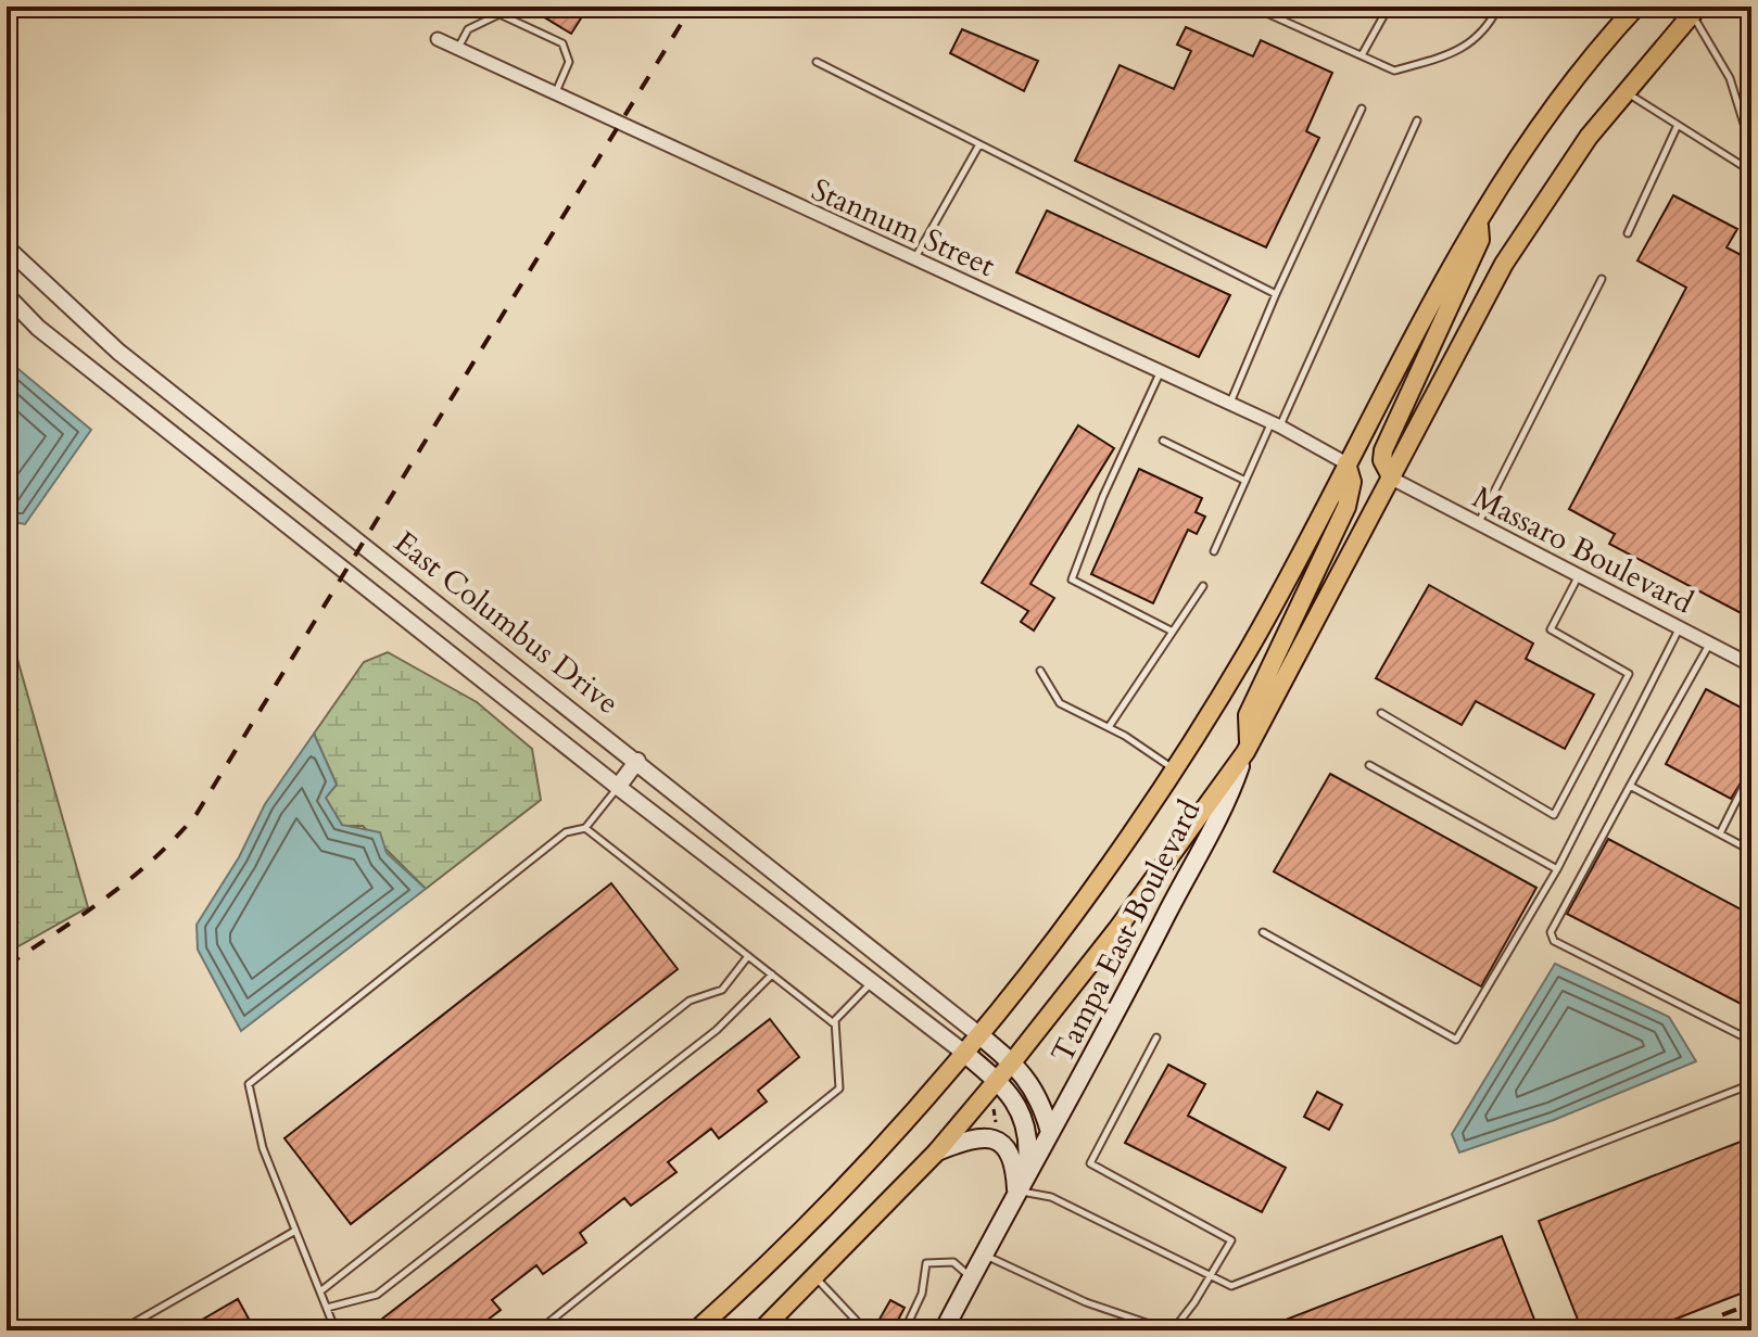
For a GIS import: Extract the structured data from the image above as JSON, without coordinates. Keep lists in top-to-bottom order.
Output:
{
  "streets": {
    "main road": ["Tampa East Boulevard"],
    "street": ["Stannum Street", "Massaro Boulevard", "East Columbus Drive"]
  },
  "crossings": [
    ["East Columbus Drive", "Tampa East Boulevard"]
  ]
}
